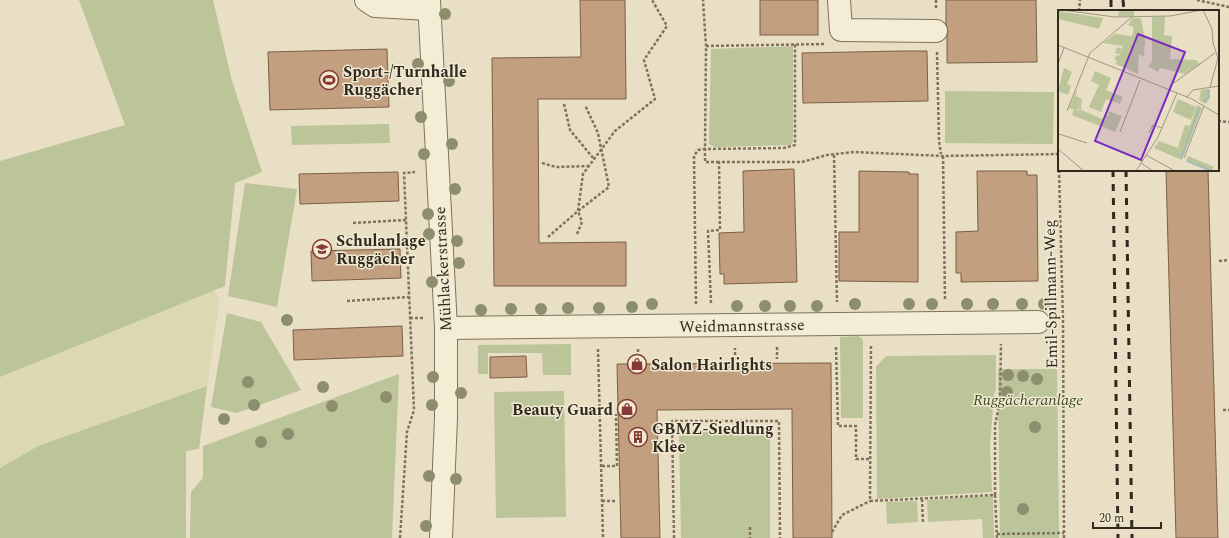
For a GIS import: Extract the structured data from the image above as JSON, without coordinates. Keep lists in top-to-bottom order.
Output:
{
  "streets": {
    "street": ["Mühlackerstrasse", "Weidmannstrasse"],
    "path": ["Emil-Spillmann-Weg"]
  },
  "crossings": [
    ["Mühlackerstrasse", "Weidmannstrasse"]
  ],
  "parks": ["Ruggächeranlage"],
  "places": {
    "sports": ["Sport-/Turnhalle Ruggächer"],
    "school or university": ["Schulanlage Ruggächer"],
    "shop": ["Salon Hairlights", "Beauty Guard"],
    "building": ["GBMZ-Siedlung Klee"]
  },
  "scale_bar": "20 m"
}
